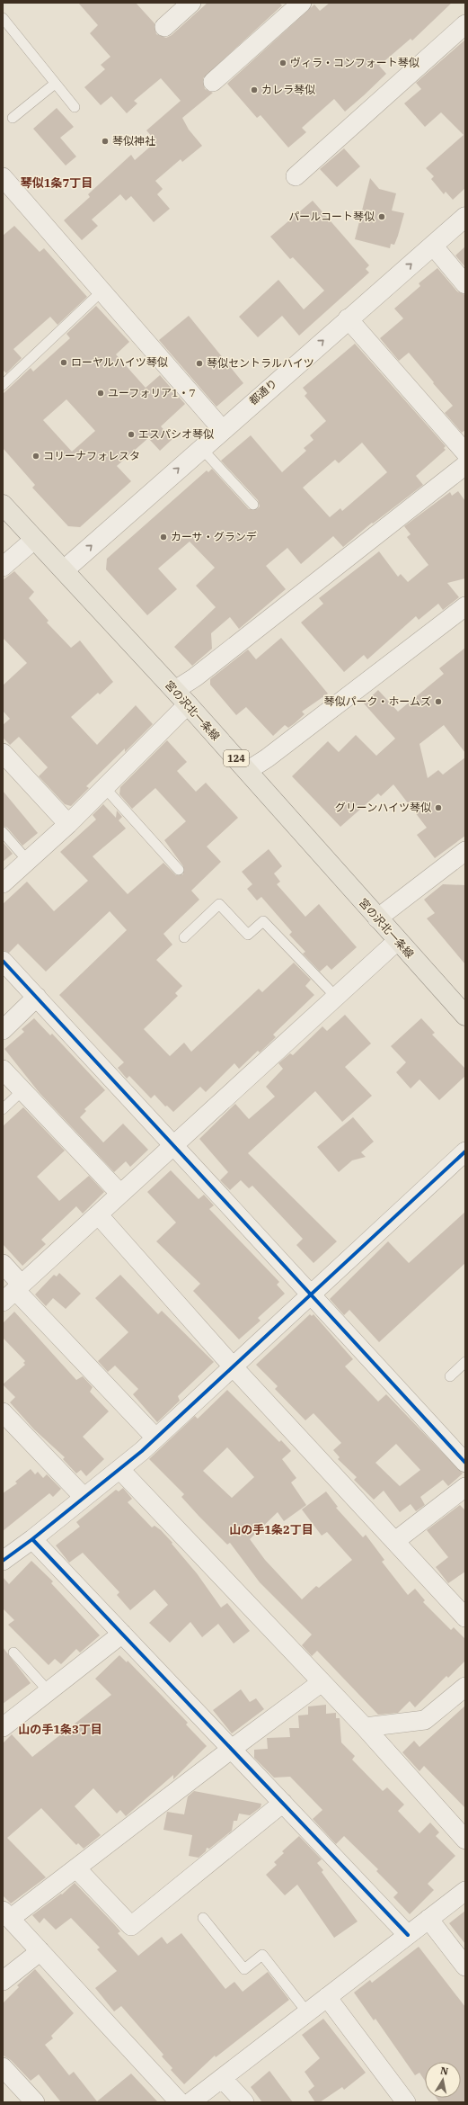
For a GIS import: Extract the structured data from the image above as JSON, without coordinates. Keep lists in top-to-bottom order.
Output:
{
  "streets": {
    "main road": ["宮の沢北一条線", "124"],
    "street": ["都通り"]
  },
  "crossings": [
    ["都通り", "宮の沢北一条線"]
  ],
  "districts": ["琴似1条7丁目", "山の手1条2丁目", "山の手1条3丁目"],
  "places": [
    "ヴィラ・コンフォート琴似",
    "カレラ琴似",
    "琴似神社",
    "パールコート琴似",
    "ローヤルハイツ琴似",
    "琴似セントラルハイツ",
    "ユーフォリア1・7",
    "エスパシオ琴似",
    "コリーナフォレスタ",
    "カーサ・グランデ",
    "琴似パーク・ホームズ",
    "グリーンハイツ琴似"
  ],
  "north": "top"
}
